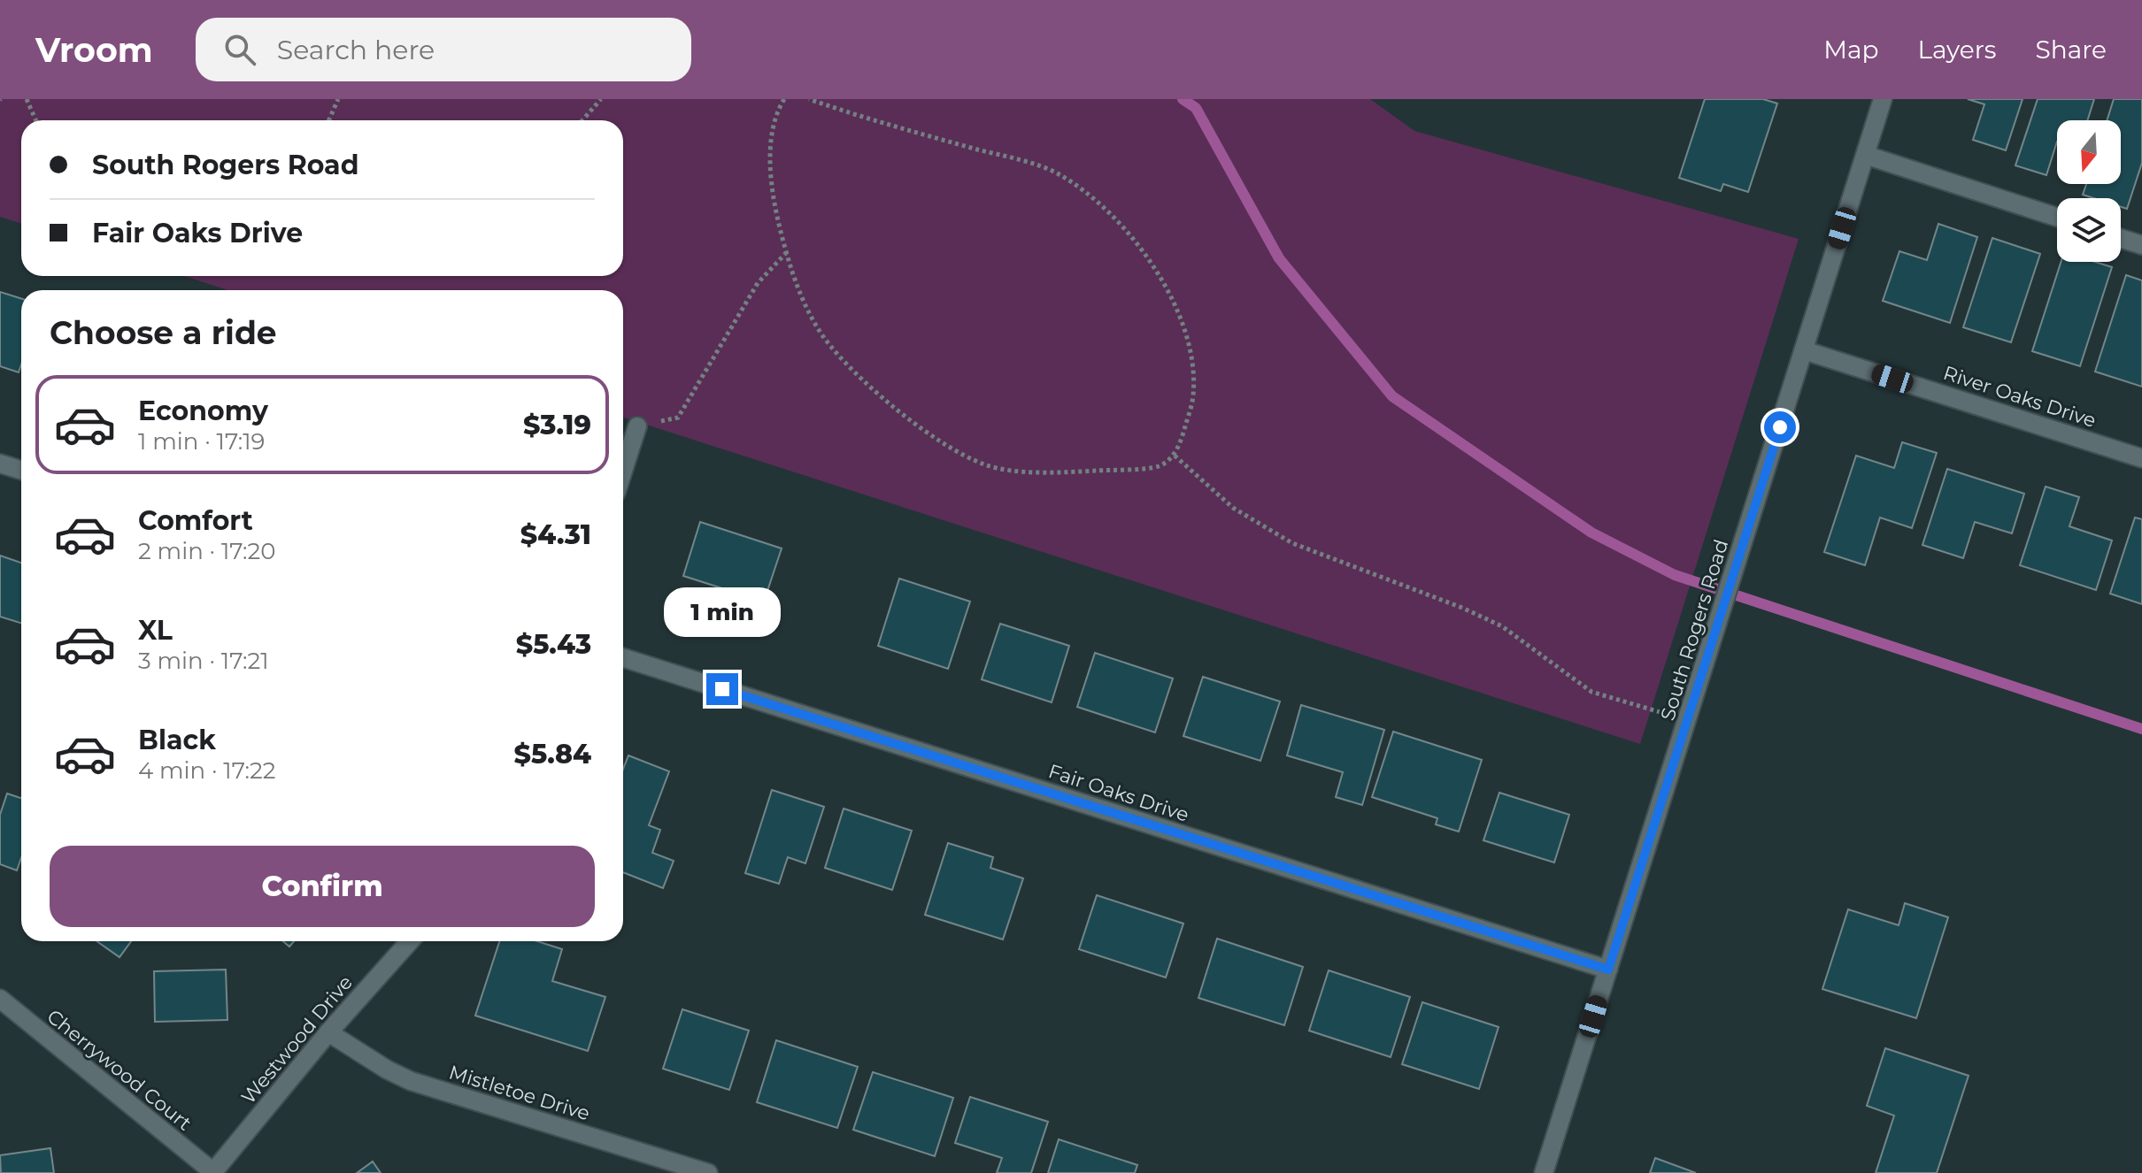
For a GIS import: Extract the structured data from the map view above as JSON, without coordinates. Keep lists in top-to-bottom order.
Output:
{
  "streets": {
    "street": [
      "River Oaks Drive",
      "South Rogers Road",
      "Fair Oaks Drive",
      "Westwood Drive",
      "Cherrywood Court",
      "Mistletoe Drive"
    ]
  },
  "crossings": [
    ["River Oaks Drive", "South Rogers Road"],
    ["South Rogers Road", "Fair Oaks Drive"],
    ["Westwood Drive", "Cherrywood Court"],
    ["Westwood Drive", "Mistletoe Drive"]
  ],
  "north": "bottom",
  "page": {
    "header": "Vroom",
    "search": "Search here",
    "nav": ["Map", "Layers", "Share"],
    "banner": ["South Rogers Road", "Fair Oaks Drive"],
    "heading": "Choose a ride",
    "list": [
      {
        "name": "Economy",
        "note": "1 min · 17:19",
        "value": "$3.19"
      },
      {
        "name": "Comfort",
        "note": "2 min · 17:20",
        "value": "$4.31"
      },
      {
        "name": "XL",
        "note": "3 min · 17:21",
        "value": "$5.43"
      },
      {
        "name": "Black",
        "note": "4 min · 17:22",
        "value": "$5.84"
      }
    ],
    "bubble": "1 min",
    "buttons": "Confirm"
  }
}
